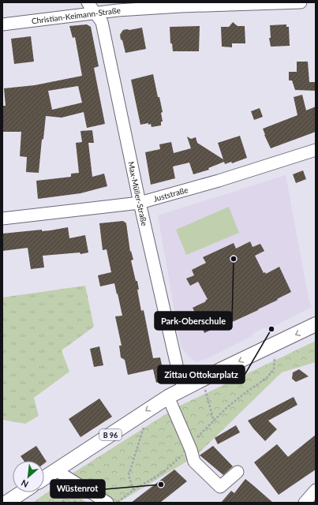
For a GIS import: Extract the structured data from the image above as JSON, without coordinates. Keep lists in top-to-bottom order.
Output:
{
  "streets": {
    "main road": ["B 96"],
    "street": ["Christian-Keimann-Straße", "Max-Müller-Straße", "Juststraße"]
  },
  "crossings": [
    ["Christian-Keimann-Straße", "Max-Müller-Straße"],
    ["Max-Müller-Straße", "Juststraße"],
    ["Max-Müller-Straße", "B 96"]
  ],
  "places": ["Park-Oberschule", "Zittau Ottokarplatz", "Wüstenrot"],
  "north": "bottom left"
}
